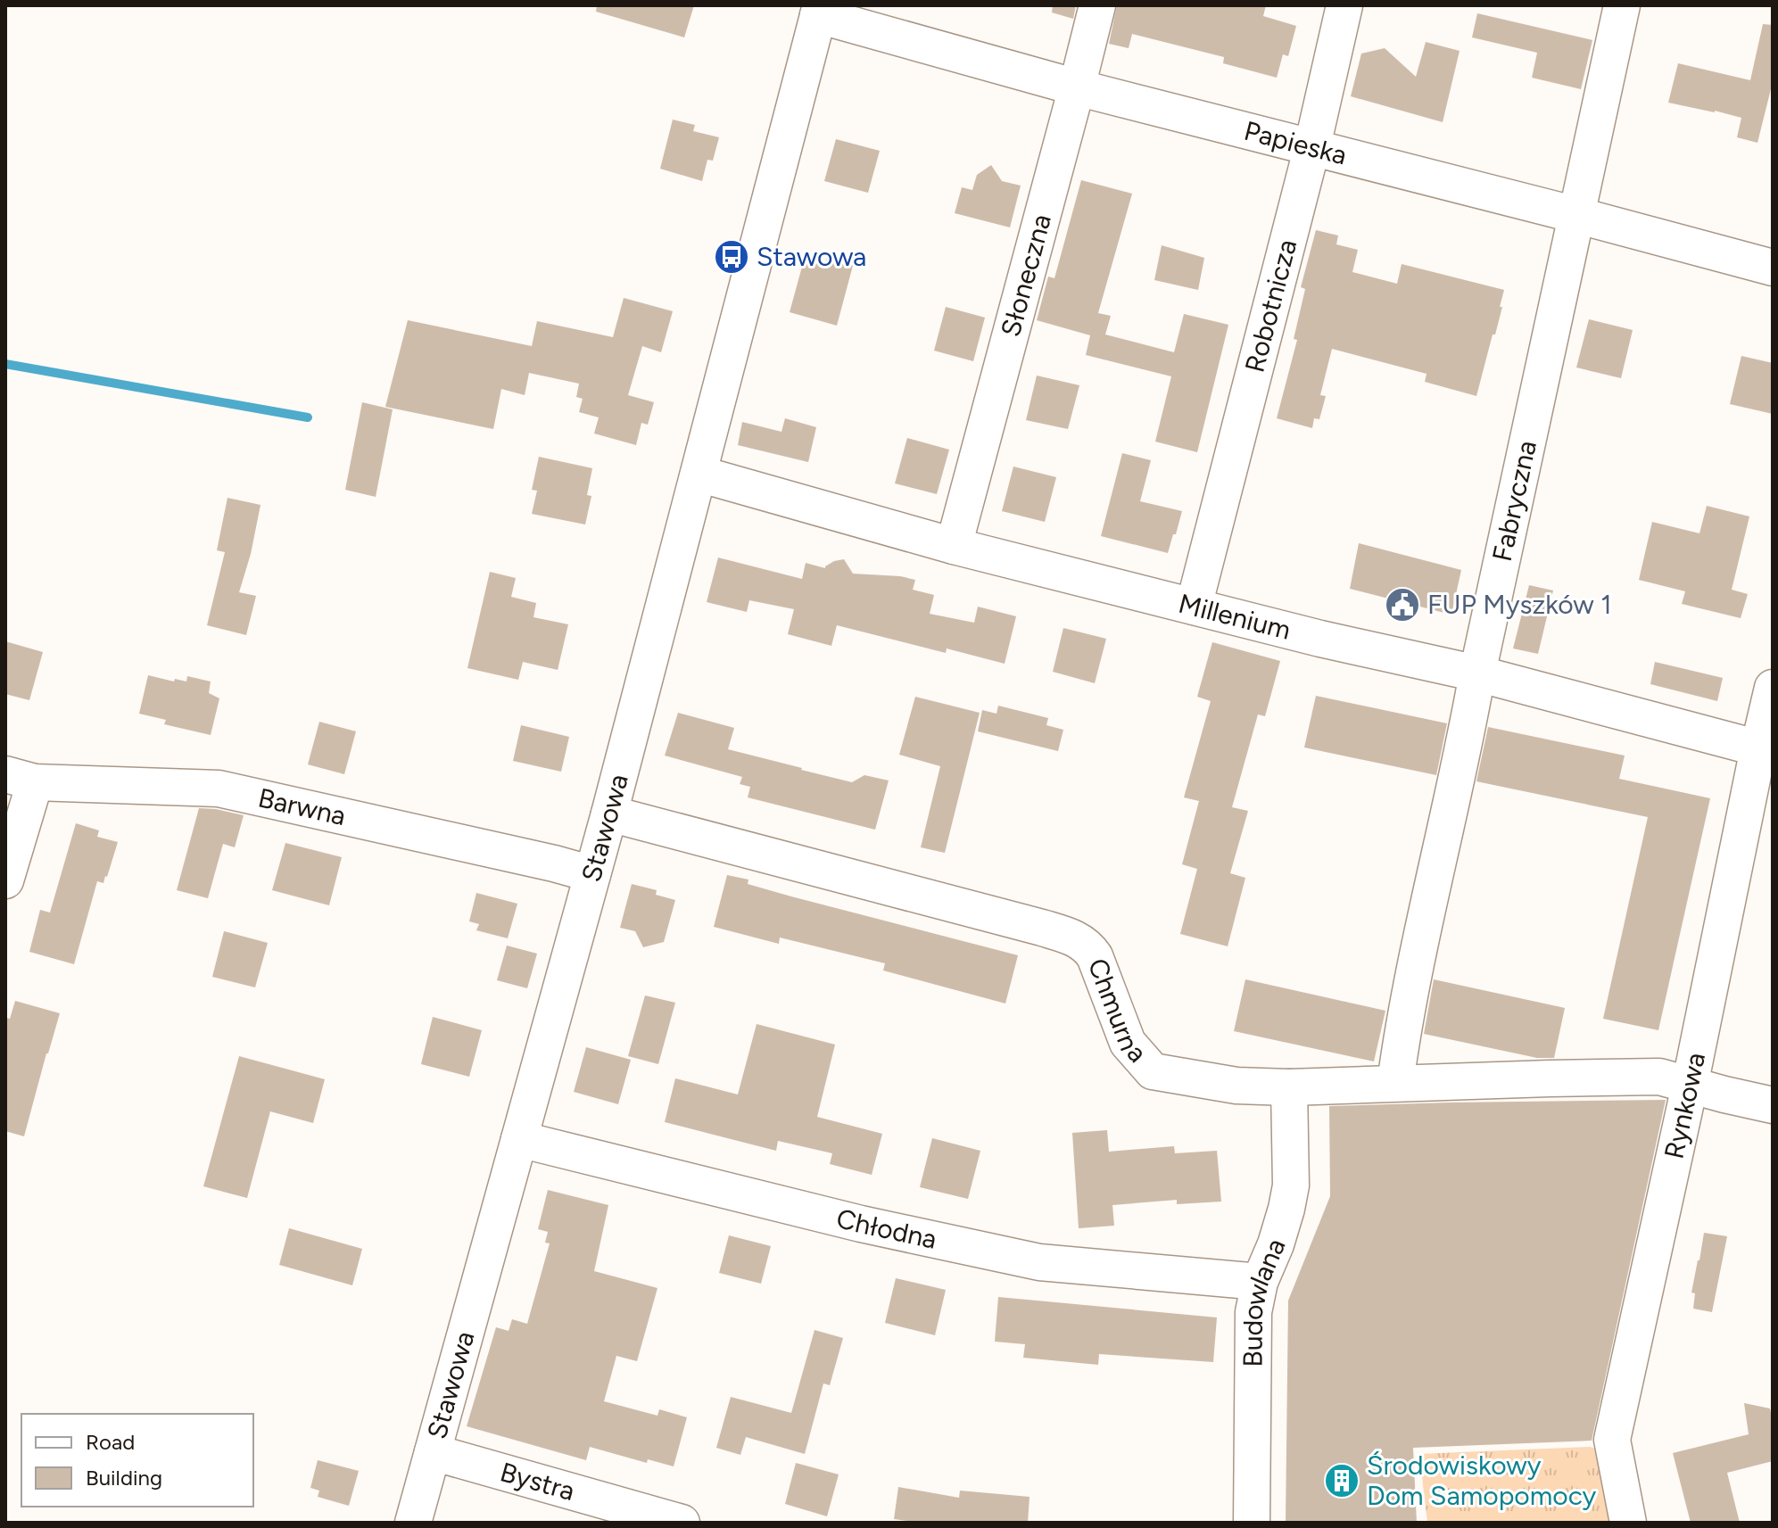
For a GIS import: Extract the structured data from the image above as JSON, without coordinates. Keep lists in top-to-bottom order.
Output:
{
  "streets": {
    "street": [
      "Papieska",
      "Słoneczna",
      "Robotnicza",
      "Fabryczna",
      "Millenium",
      "Barwna",
      "Stawowa",
      "Chmurna",
      "Rynkowa",
      "Chłodna",
      "Budowlana",
      "Bystra"
    ]
  },
  "crossings": [
    ["Papieska", "Słoneczna"],
    ["Papieska", "Robotnicza"],
    ["Papieska", "Fabryczna"],
    ["Papieska", "Stawowa"],
    ["Słoneczna", "Millenium"],
    ["Robotnicza", "Millenium"],
    ["Fabryczna", "Millenium"],
    ["Fabryczna", "Chmurna"],
    ["Millenium", "Stawowa"],
    ["Millenium", "Rynkowa"],
    ["Barwna", "Stawowa"],
    ["Stawowa", "Chmurna"],
    ["Stawowa", "Chłodna"],
    ["Stawowa", "Bystra"],
    ["Chmurna", "Rynkowa"],
    ["Chmurna", "Budowlana"],
    ["Chłodna", "Budowlana"]
  ],
  "places": {
    "bus stop": ["Stawowa"],
    "public building": ["FUP Myszków 1"],
    "building": ["Środowiskowy Dom Samopomocy"]
  },
  "legend": ["Road", "Building"]
}
